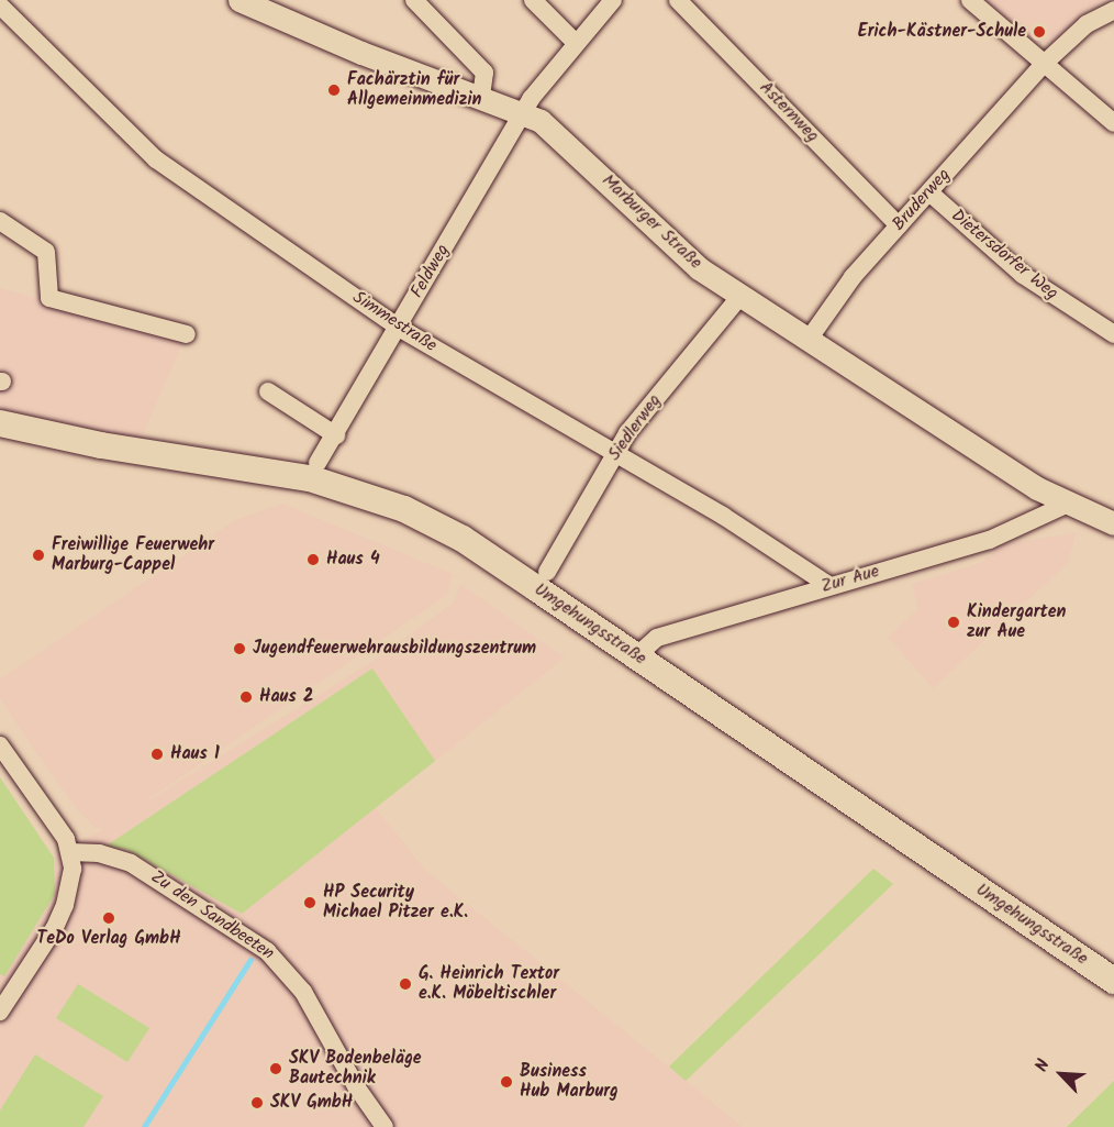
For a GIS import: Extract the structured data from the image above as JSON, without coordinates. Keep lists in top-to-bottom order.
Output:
{
  "streets": {
    "main road": ["Umgehungsstraße"],
    "street": [
      "Asternweg",
      "Bruderweg",
      "Marburger Straße",
      "Dietersdorfer Weg",
      "Feldweg",
      "Simmestraße",
      "Siedlerweg",
      "Zur Aue",
      "Zu den Sandbeeten"
    ]
  },
  "crossings": [
    ["Asternweg", "Bruderweg"],
    ["Bruderweg", "Marburger Straße"],
    ["Bruderweg", "Dietersdorfer Weg"],
    ["Marburger Straße", "Feldweg"],
    ["Marburger Straße", "Siedlerweg"],
    ["Marburger Straße", "Zur Aue"],
    ["Feldweg", "Simmestraße"],
    ["Simmestraße", "Siedlerweg"],
    ["Simmestraße", "Zur Aue"],
    ["Zur Aue", "Umgehungsstraße"]
  ],
  "places": [
    "Erich-Kästner-Schule",
    "Fachärztin für Allgemeinmedizin",
    "Freiwillige Feuerwehr Marburg-Cappel",
    "Haus 4",
    "Kindergarten zur Aue",
    "Jugendfeuerwehrausbildungszentrum",
    "Haus 2",
    "Haus 1",
    "HP Security Michael Pitzer e.K.",
    "TeDo Verlag GmbH",
    "G. Heinrich Textor e.K. Möbeltischler",
    "SKV Bodenbeläge Bautechnik",
    "Business Hub Marburg",
    "SKV GmbH"
  ],
  "north": "top left"
}
